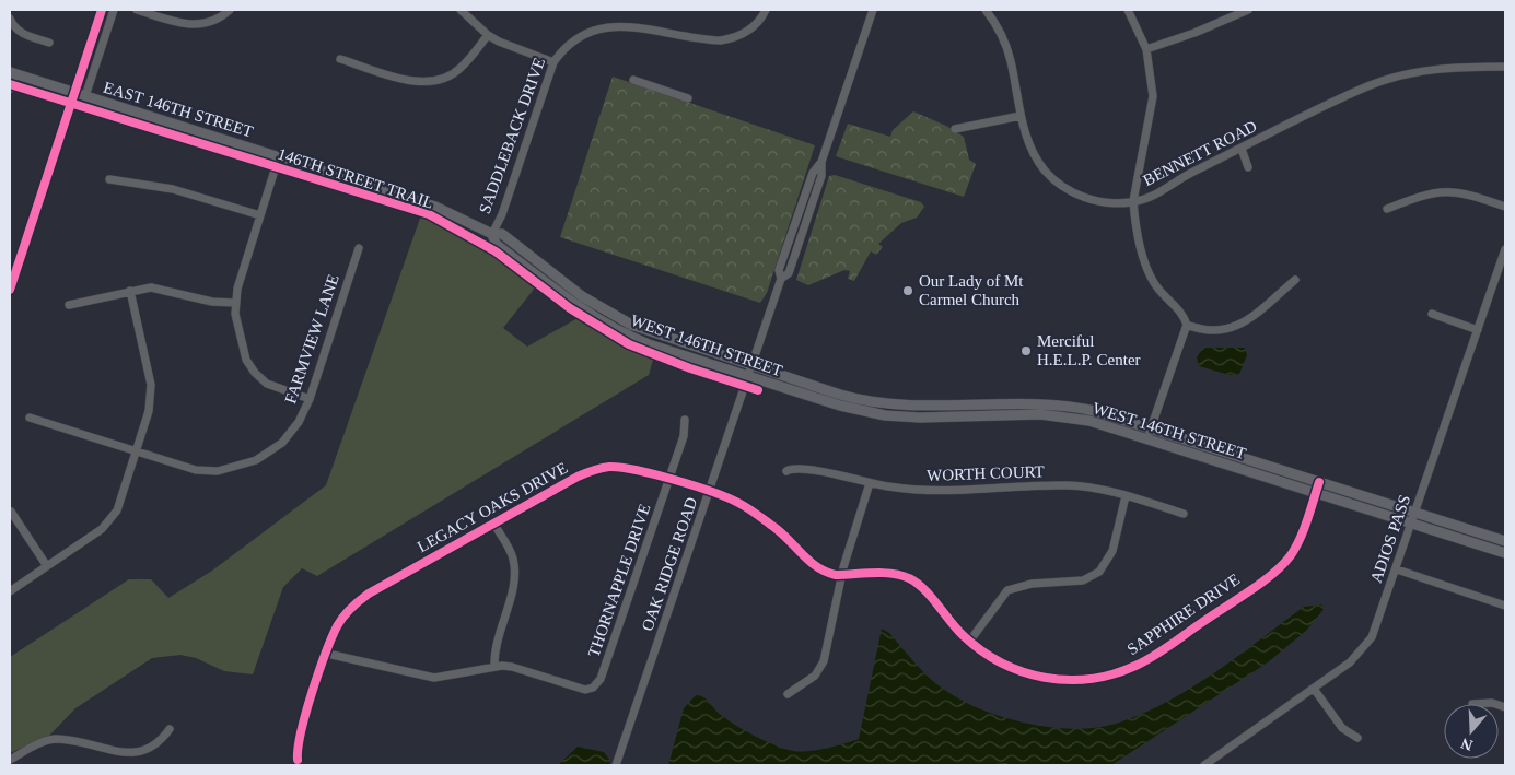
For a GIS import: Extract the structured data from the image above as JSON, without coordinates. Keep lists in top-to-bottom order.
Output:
{
  "streets": {
    "main road": ["EAST 146TH STREET", "WEST 146TH STREET"],
    "street": [
      "SADDLEBACK DRIVE",
      "BENNETT ROAD",
      "FARMVIEW LANE",
      "WORTH COURT",
      "LEGACY OAKS DRIVE",
      "ADIOS PASS",
      "OAK RIDGE ROAD",
      "THORNAPPLE DRIVE",
      "SAPPHIRE DRIVE"
    ],
    "cycle path": ["146TH STREET TRAIL"]
  },
  "crossings": [
    ["EAST 146TH STREET", "SADDLEBACK DRIVE"],
    ["EAST 146TH STREET", "WEST 146TH STREET"],
    ["SADDLEBACK DRIVE", "WEST 146TH STREET"],
    ["WEST 146TH STREET", "ADIOS PASS"],
    ["WEST 146TH STREET", "OAK RIDGE ROAD"],
    ["WEST 146TH STREET", "SAPPHIRE DRIVE"],
    ["LEGACY OAKS DRIVE", "OAK RIDGE ROAD"],
    ["LEGACY OAKS DRIVE", "THORNAPPLE DRIVE"],
    ["LEGACY OAKS DRIVE", "SAPPHIRE DRIVE"],
    ["OAK RIDGE ROAD", "SAPPHIRE DRIVE"]
  ],
  "places": ["Our Lady of Mt Carmel Church", "Merciful H.E.L.P. Center"],
  "north": "bottom"
}
